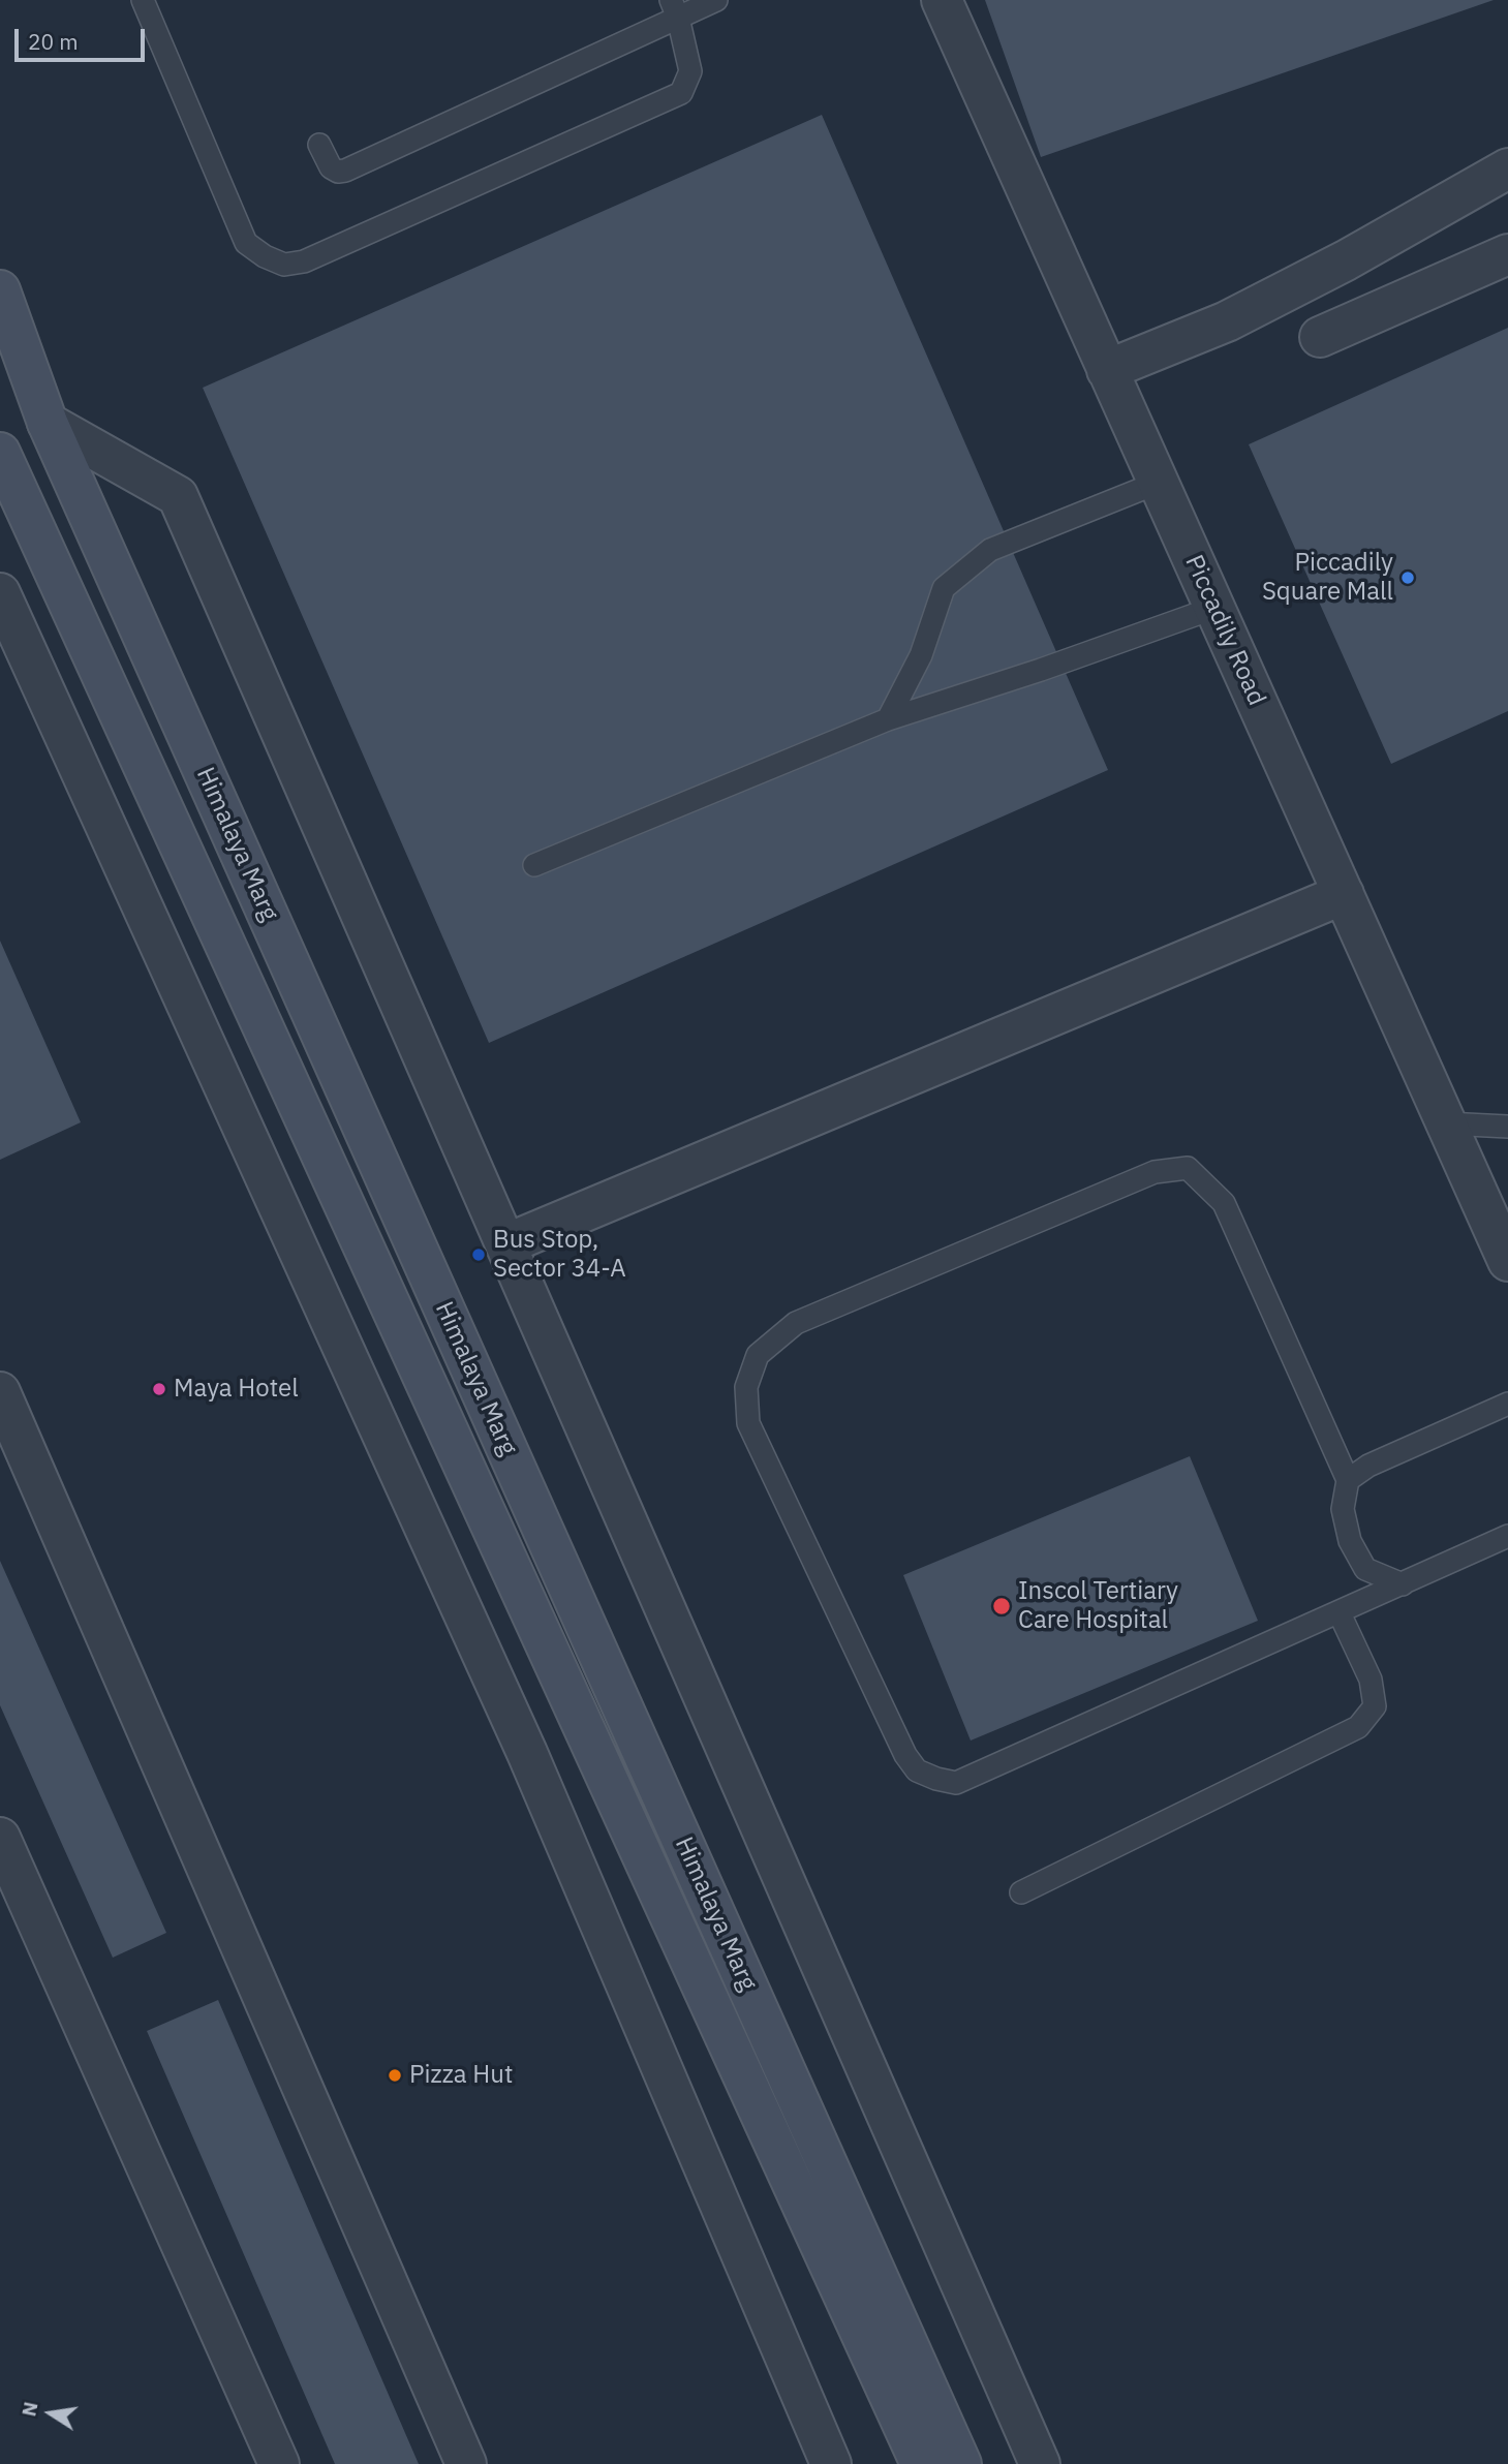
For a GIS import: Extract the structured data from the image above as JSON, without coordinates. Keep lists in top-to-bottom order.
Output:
{
  "streets": {
    "main road": ["Himalaya Marg"],
    "street": ["Piccadily Road"]
  },
  "places": [
    "Piccadily Square Mall",
    "Bus Stop, Sector 34-A",
    "Maya Hotel",
    "Inscol Tertiary Care Hospital",
    "Pizza Hut"
  ],
  "scale_bar": "20 m",
  "north": "left"
}
